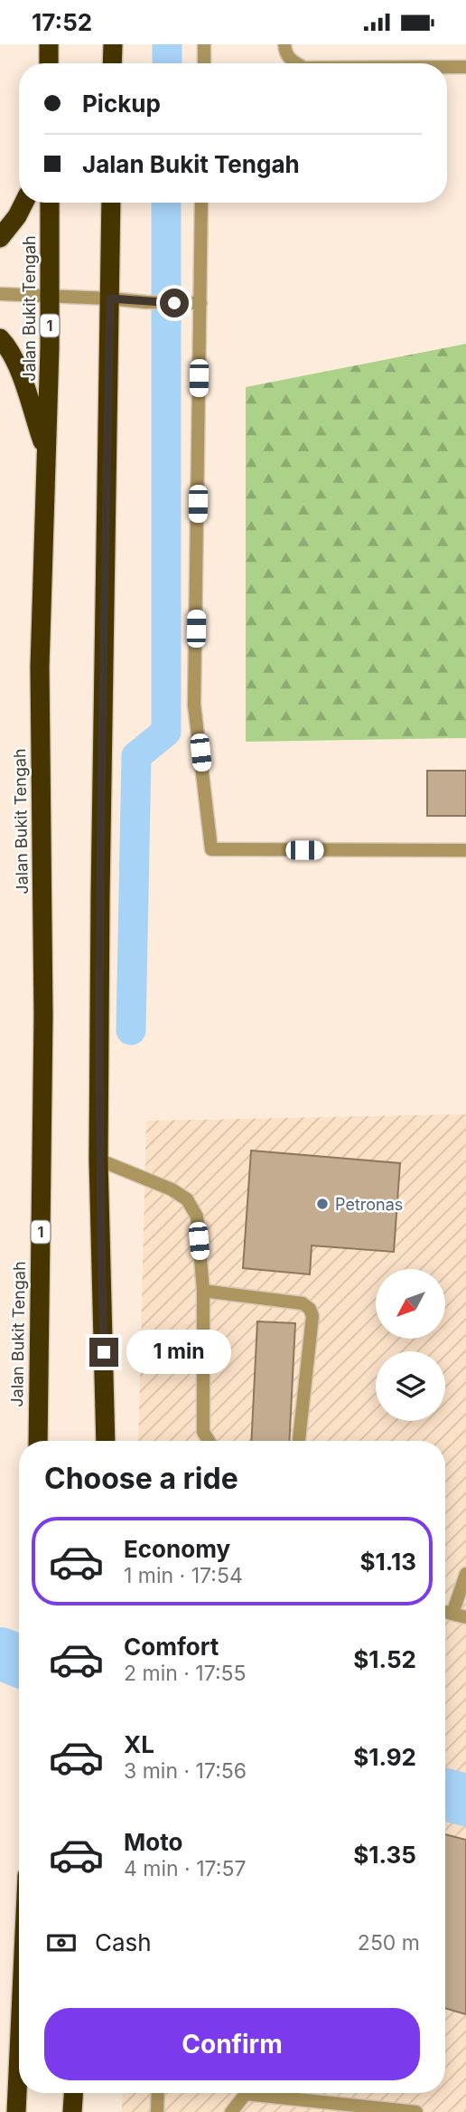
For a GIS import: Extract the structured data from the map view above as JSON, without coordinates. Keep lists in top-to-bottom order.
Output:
{
  "streets": {
    "highway": ["Jalan Bukit Tengah", "1"]
  },
  "places": ["Petronas"],
  "north": "bottom left",
  "page": {
    "status": "17:52",
    "banner": ["Pickup", "Jalan Bukit Tengah"],
    "bubble": "1 min",
    "heading": "Choose a ride",
    "list": [
      {
        "name": "Economy",
        "note": "1 min · 17:54",
        "value": "$1.13"
      },
      {
        "name": "Comfort",
        "note": "2 min · 17:55",
        "value": "$1.52"
      },
      {
        "name": "XL",
        "note": "3 min · 17:56",
        "value": "$1.92"
      },
      {
        "name": "Moto",
        "note": "4 min · 17:57",
        "value": "$1.35"
      }
    ],
    "pay": ["Cash", "250 m"],
    "buttons": "Confirm"
  }
}
